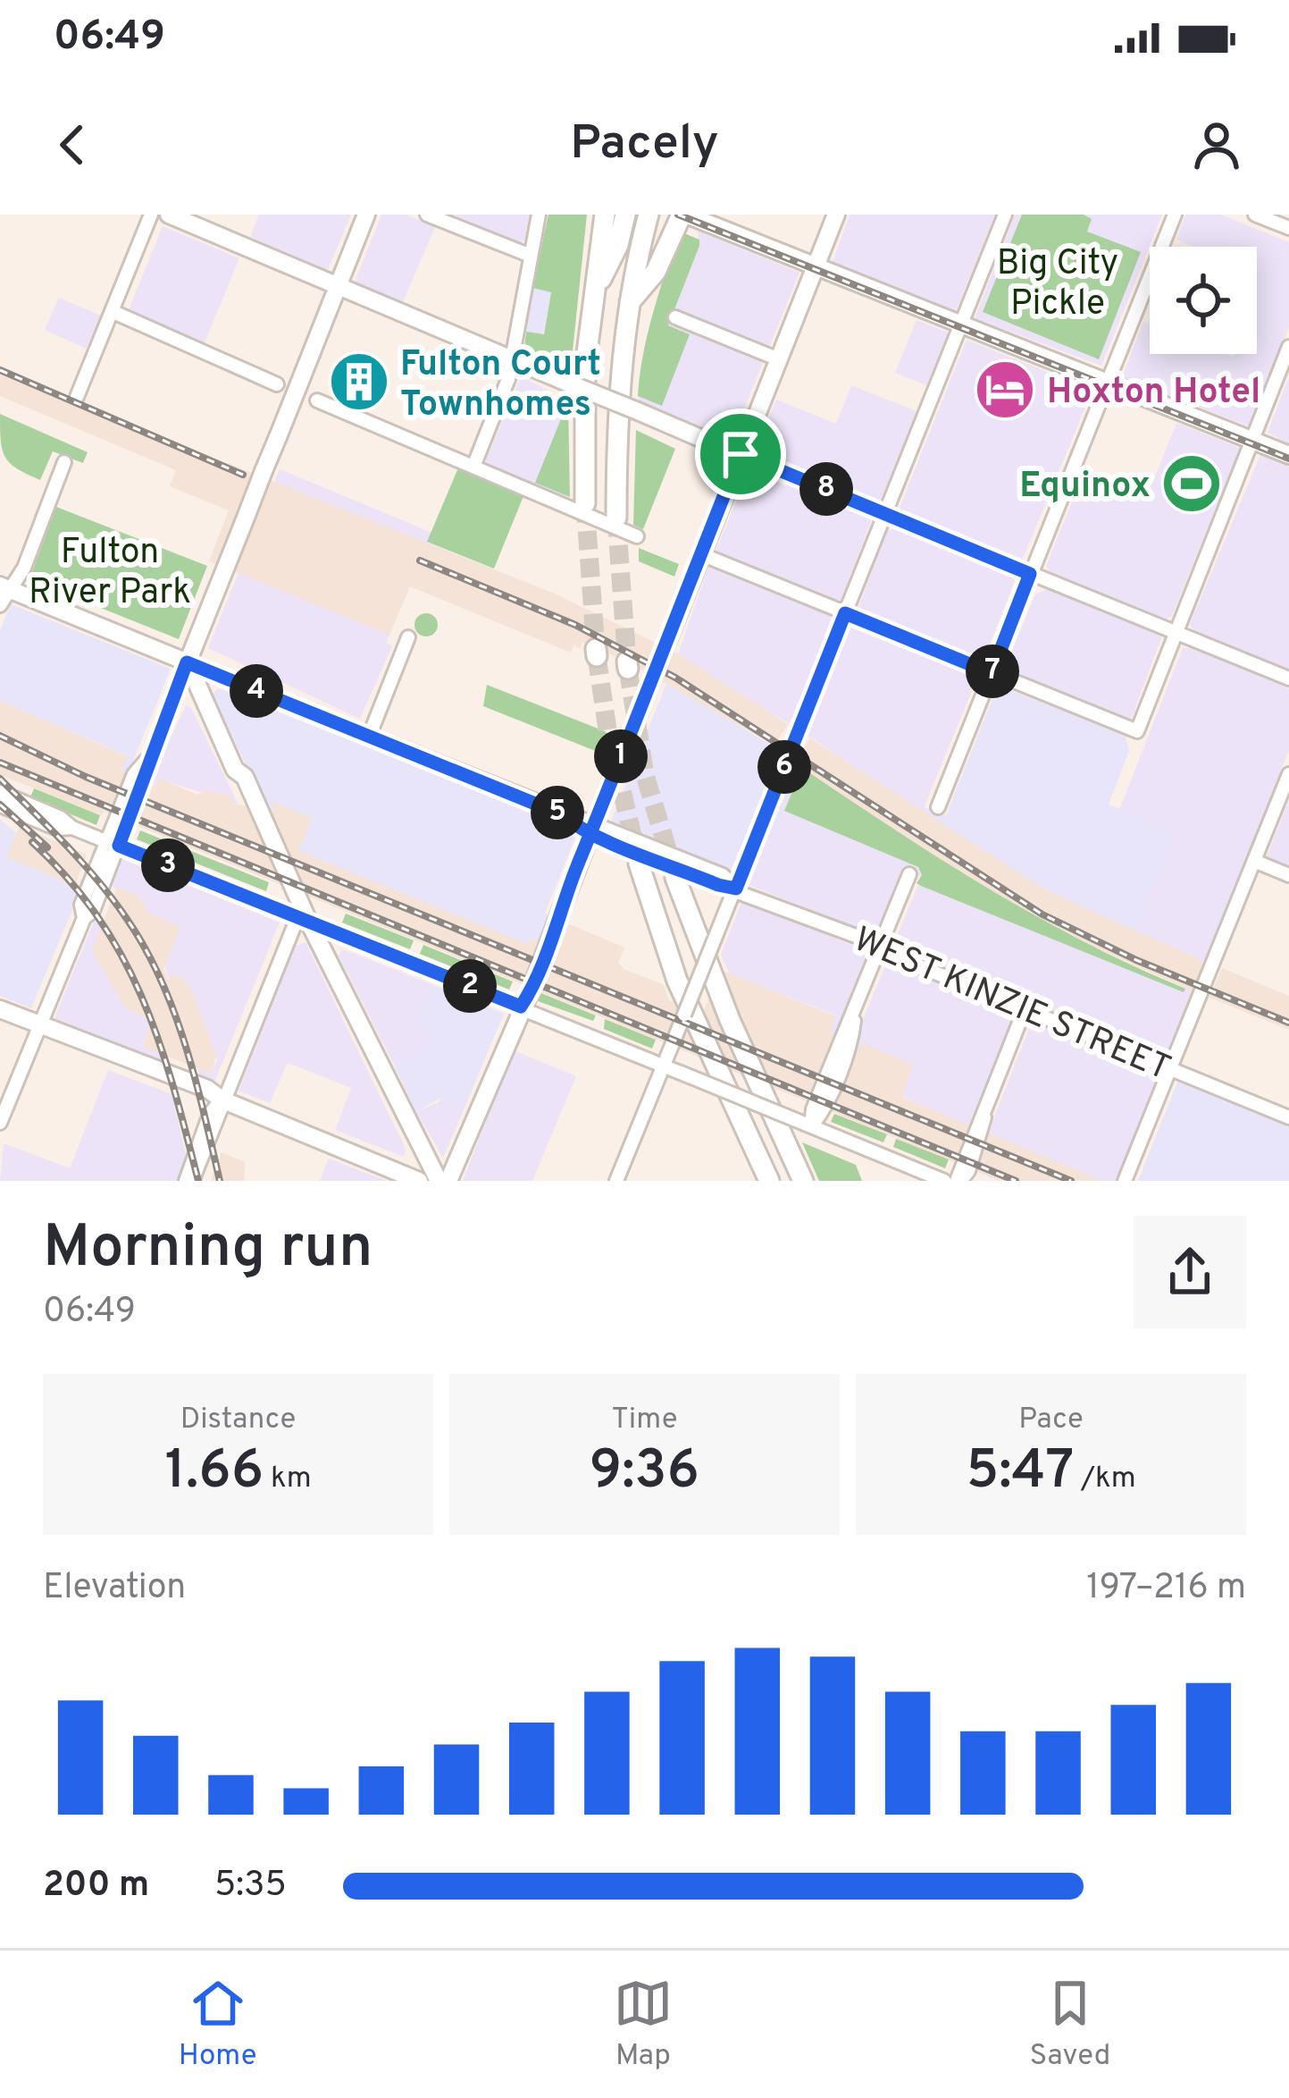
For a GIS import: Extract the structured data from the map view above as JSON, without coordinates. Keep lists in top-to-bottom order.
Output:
{
  "streets": {
    "main road": ["WEST KINZIE STREET"]
  },
  "parks": ["Big City Pickle", "Fulton River Park"],
  "places": {
    "building": ["Fulton Court Townhomes"],
    "hotel": ["Hoxton Hotel"],
    "sports": ["Equinox"]
  },
  "page": {
    "status": "06:49",
    "header": "Pacely",
    "pins": [
      "8",
      "7",
      "4",
      "1",
      "6",
      "5",
      "3",
      "2"
    ],
    "heading": ["Morning run", "06:49"],
    "stats": [
      ["Distance", "1.66 km"],
      ["Time", "9:36"],
      ["Pace", "5:47 /km"]
    ],
    "chart": ["Elevation", "197–216 m"],
    "list": [
      {
        "name": "200 m",
        "note": "5:35"
      }
    ],
    "tabs": ["Home", "Map", "Saved"]
  }
}
